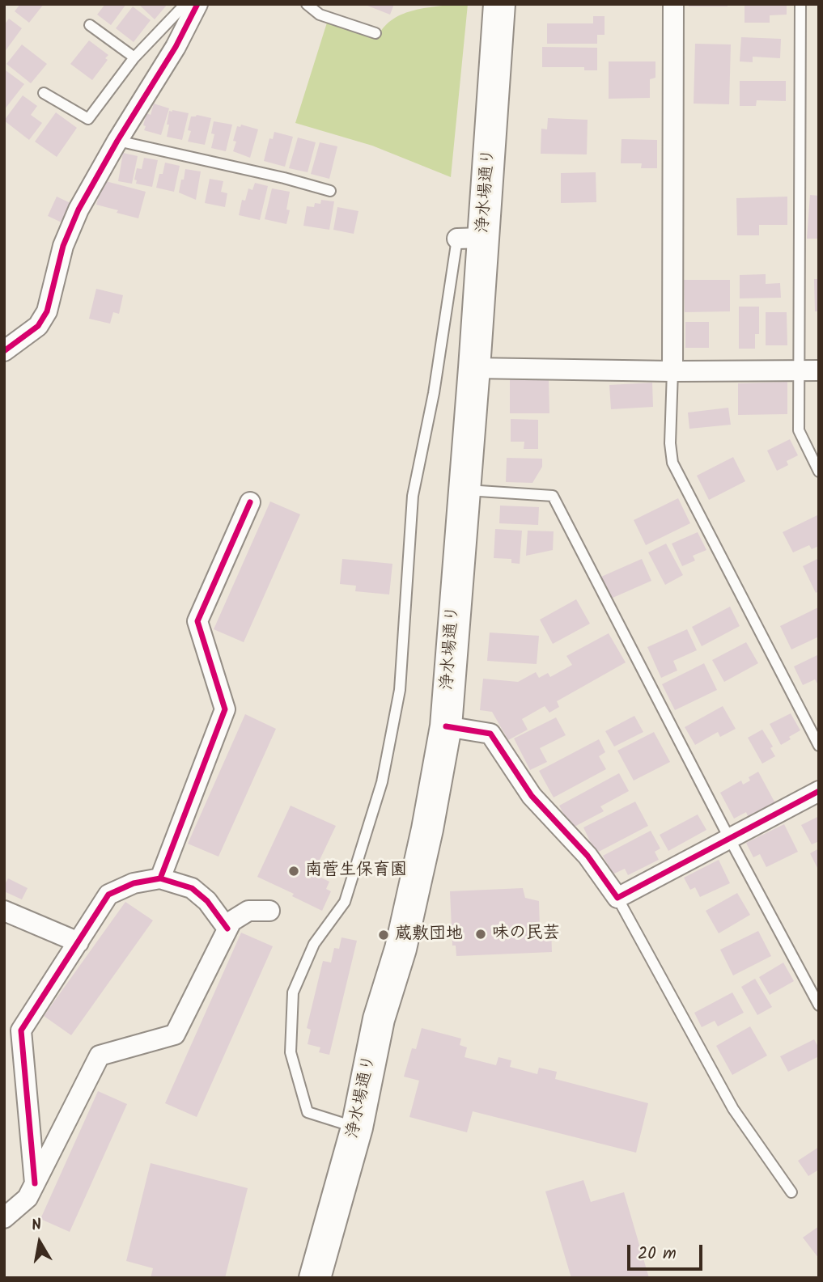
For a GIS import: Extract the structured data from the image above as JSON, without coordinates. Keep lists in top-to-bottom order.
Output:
{
  "streets": {
    "main road": ["浄水場通り"]
  },
  "places": ["南菅生保育園", "味の民芸", "蔵敷団地"],
  "scale_bar": "20 m",
  "north": "top"
}
